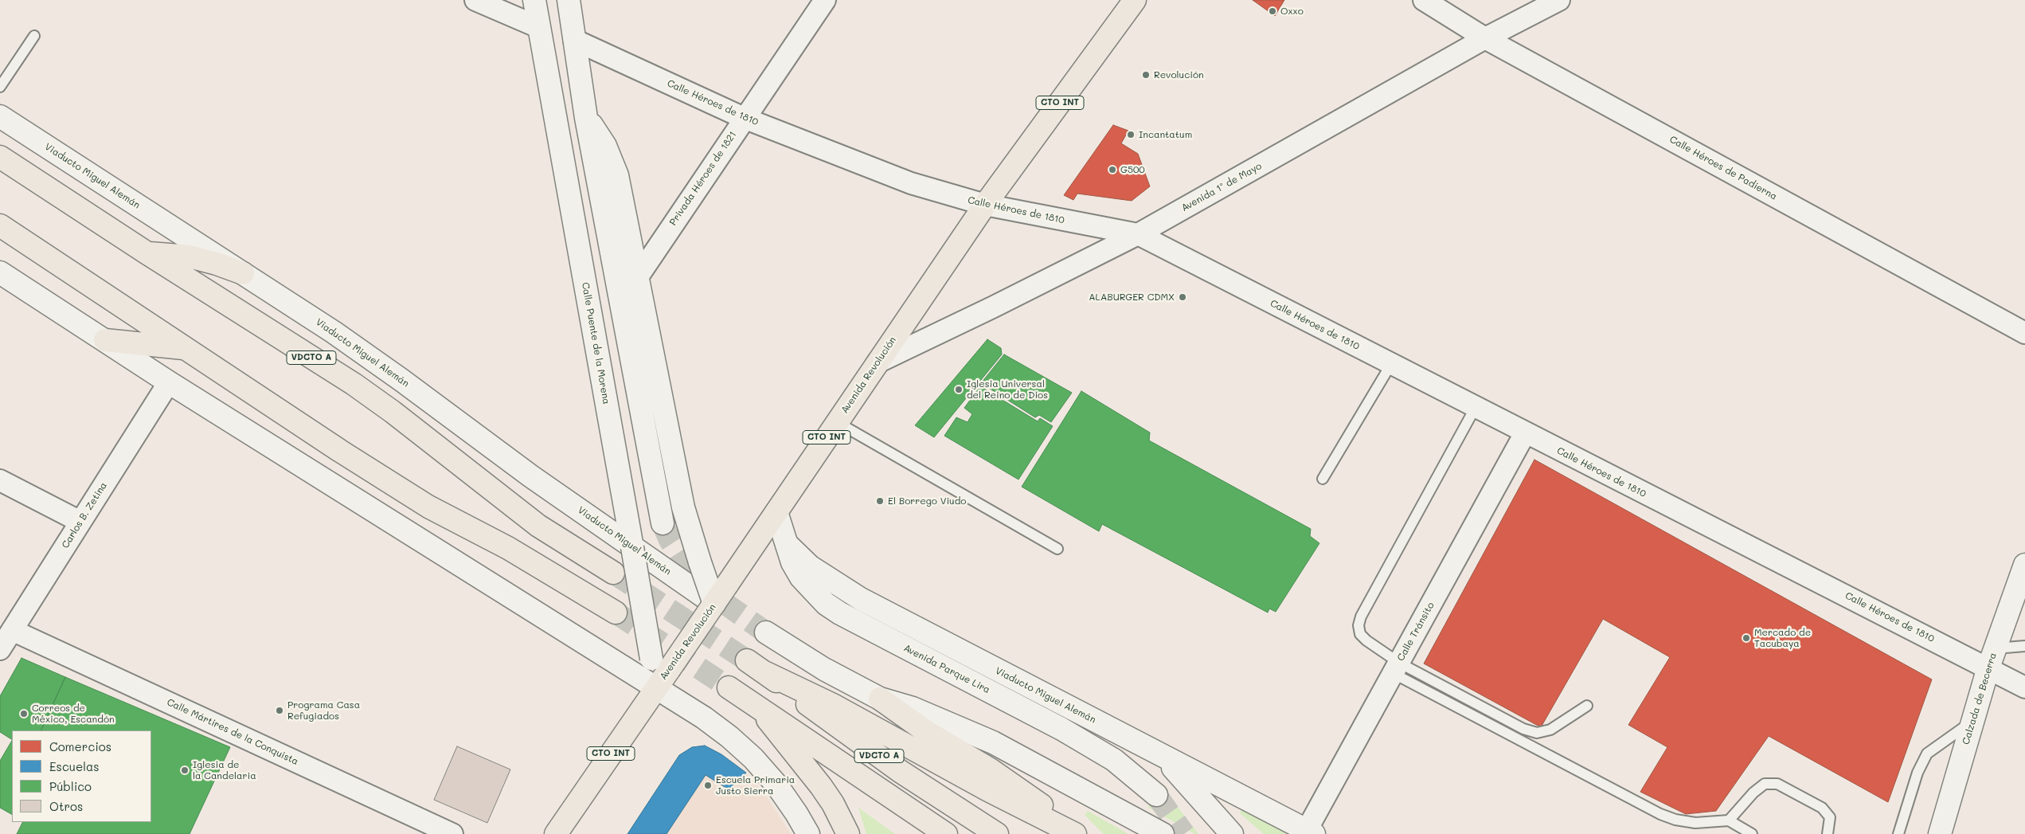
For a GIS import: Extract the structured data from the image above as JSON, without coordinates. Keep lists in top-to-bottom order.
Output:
{
  "streets": {
    "main road": [
      "CTO INT",
      "Viaducto Miguel Alemán",
      "Calle Puente de la Morena",
      "VDCTO A",
      "Avenida Revolución",
      "Avenida Parque Lira",
      "Calzada de Becerra"
    ],
    "street": [
      "Calle Héroes de 1810",
      "Calle Héroes de Padierna",
      "Privada Héroes de 1821",
      "Avenida 1º de Mayo",
      "Carlos B. Zetina",
      "Calle Tránsito",
      "Calle Mártires de la Conquista"
    ]
  },
  "crossings": [
    ["Calle Héroes de 1810", "Privada Héroes de 1821"],
    ["Calle Héroes de 1810", "Avenida 1º de Mayo"],
    ["Calle Héroes de 1810", "Avenida Revolución"],
    ["Calle Héroes de 1810", "Calle Tránsito"],
    ["Calle Héroes de 1810", "Calzada de Becerra"],
    ["Calle Héroes de Padierna", "Avenida 1º de Mayo"],
    ["Viaducto Miguel Alemán", "Calle Puente de la Morena"],
    ["Viaducto Miguel Alemán", "Avenida Revolución"],
    ["Viaducto Miguel Alemán", "Calle Tránsito"],
    ["Viaducto Miguel Alemán", "Avenida Parque Lira"],
    ["Avenida 1º de Mayo", "Avenida Revolución"],
    ["Calle Puente de la Morena", "Avenida Revolución"],
    ["Avenida Revolución", "Avenida Parque Lira"],
    ["Carlos B. Zetina", "Calle Mártires de la Conquista"]
  ],
  "places": [
    "Oxxo",
    "Revolución",
    "Incantatum",
    "G500",
    "ALABURGER CDMX",
    "Iglesia Universal del Reino de Dios",
    "El Borrego Viudo",
    "Mercado de Tacubaya",
    "Programa Casa Refugiados",
    "Correos de México, Escandón",
    "Iglesia de la Candelaria",
    "Escuela Primaria Justo Sierra"
  ],
  "legend": [
    "Comercios",
    "Escuelas",
    "Público",
    "Otros"
  ]
}
